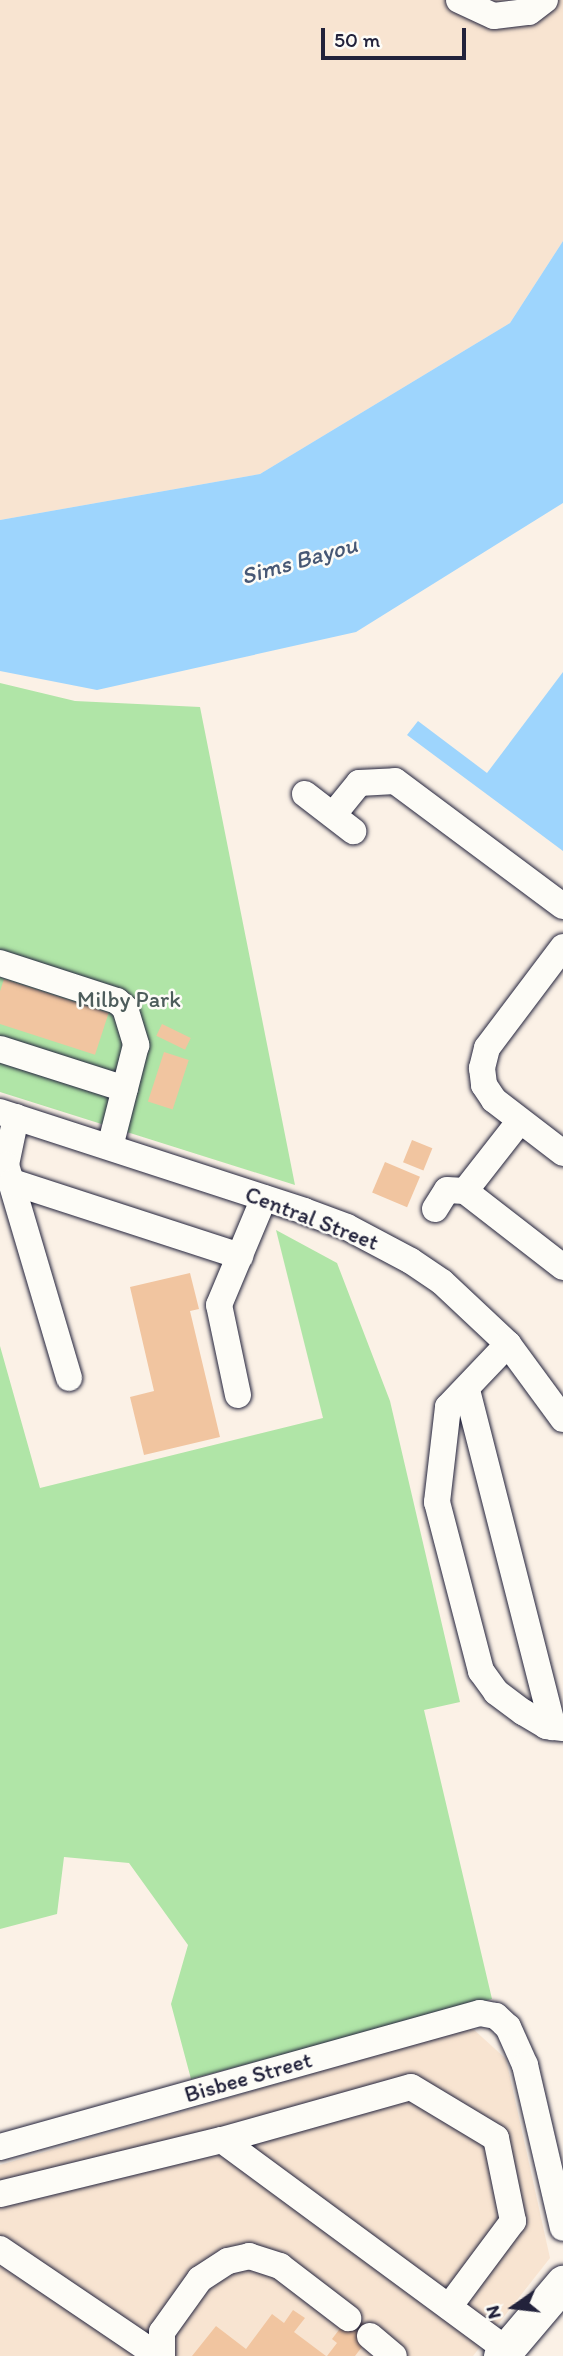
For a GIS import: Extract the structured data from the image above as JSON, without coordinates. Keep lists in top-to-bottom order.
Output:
{
  "streets": {
    "street": ["Central Street", "Bisbee Street"]
  },
  "water": ["Sims Bayou"],
  "parks": ["Milby Park"],
  "scale_bar": "50 m",
  "north": "left"
}
